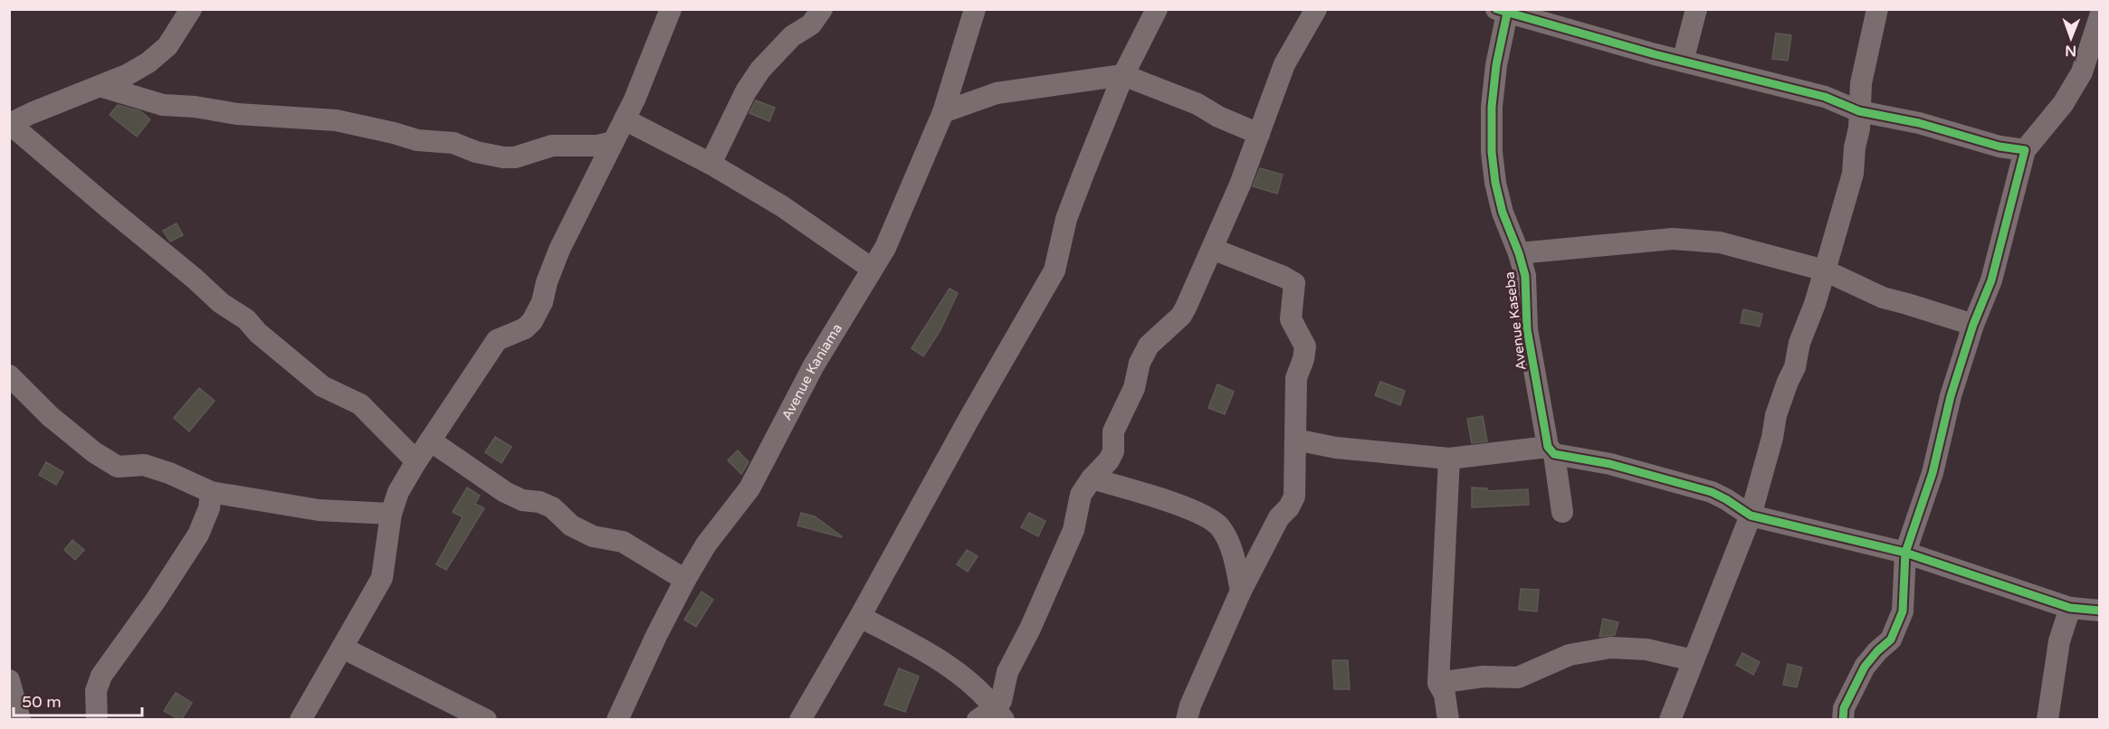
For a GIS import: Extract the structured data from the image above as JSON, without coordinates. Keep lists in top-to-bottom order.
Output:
{
  "streets": {
    "street": ["Avenue Kaseba", "Avenue Kaniama"]
  },
  "scale_bar": "50 m",
  "north": "bottom"
}
